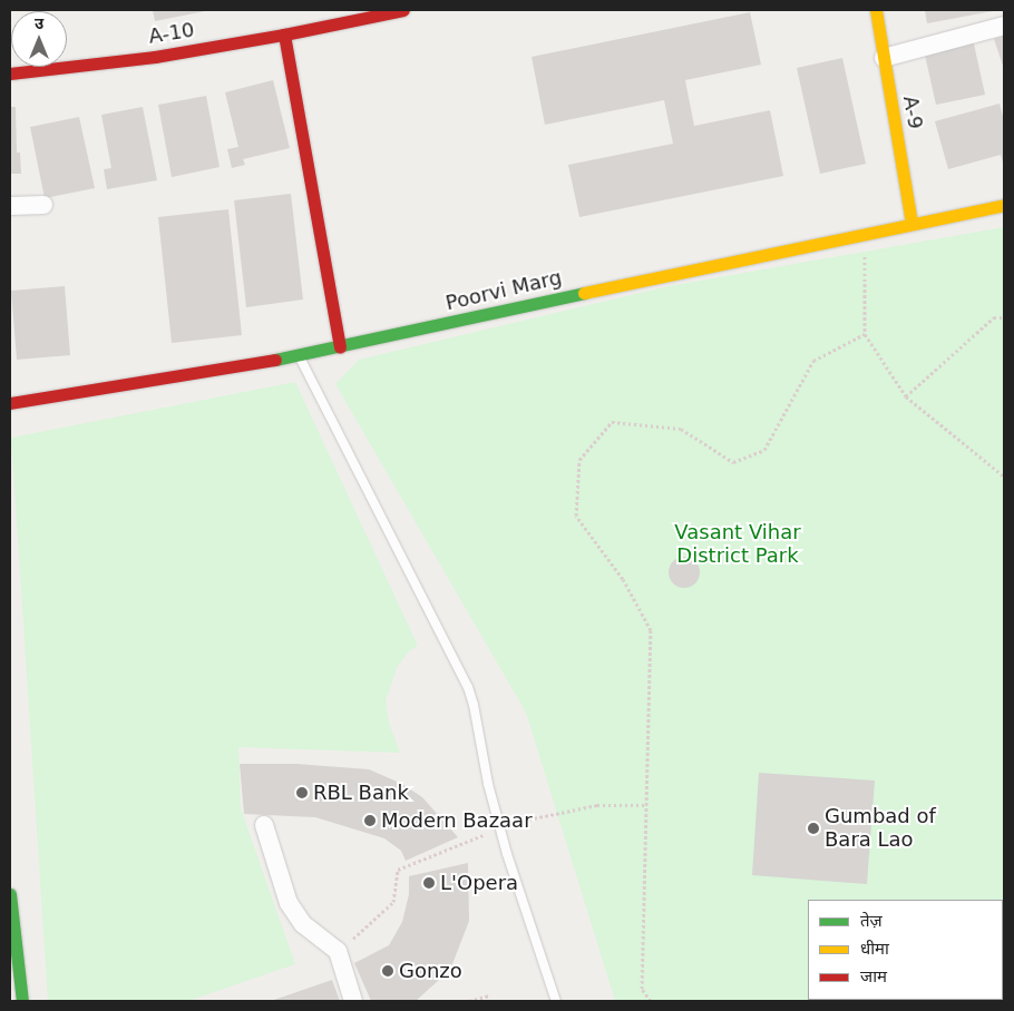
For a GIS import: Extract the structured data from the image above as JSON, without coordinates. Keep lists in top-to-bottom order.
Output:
{
  "streets": {
    "street": ["A-10", "A-9", "Poorvi Marg"]
  },
  "crossings": [
    ["A-9", "Poorvi Marg"]
  ],
  "parks": ["Vasant Vihar District Park"],
  "places": [
    "RBL Bank",
    "Modern Bazaar",
    "Gumbad of Bara Lao",
    "L'Opera",
    "Gonzo"
  ],
  "legend": ["तेज़", "धीमा", "जाम"],
  "north": "top"
}
